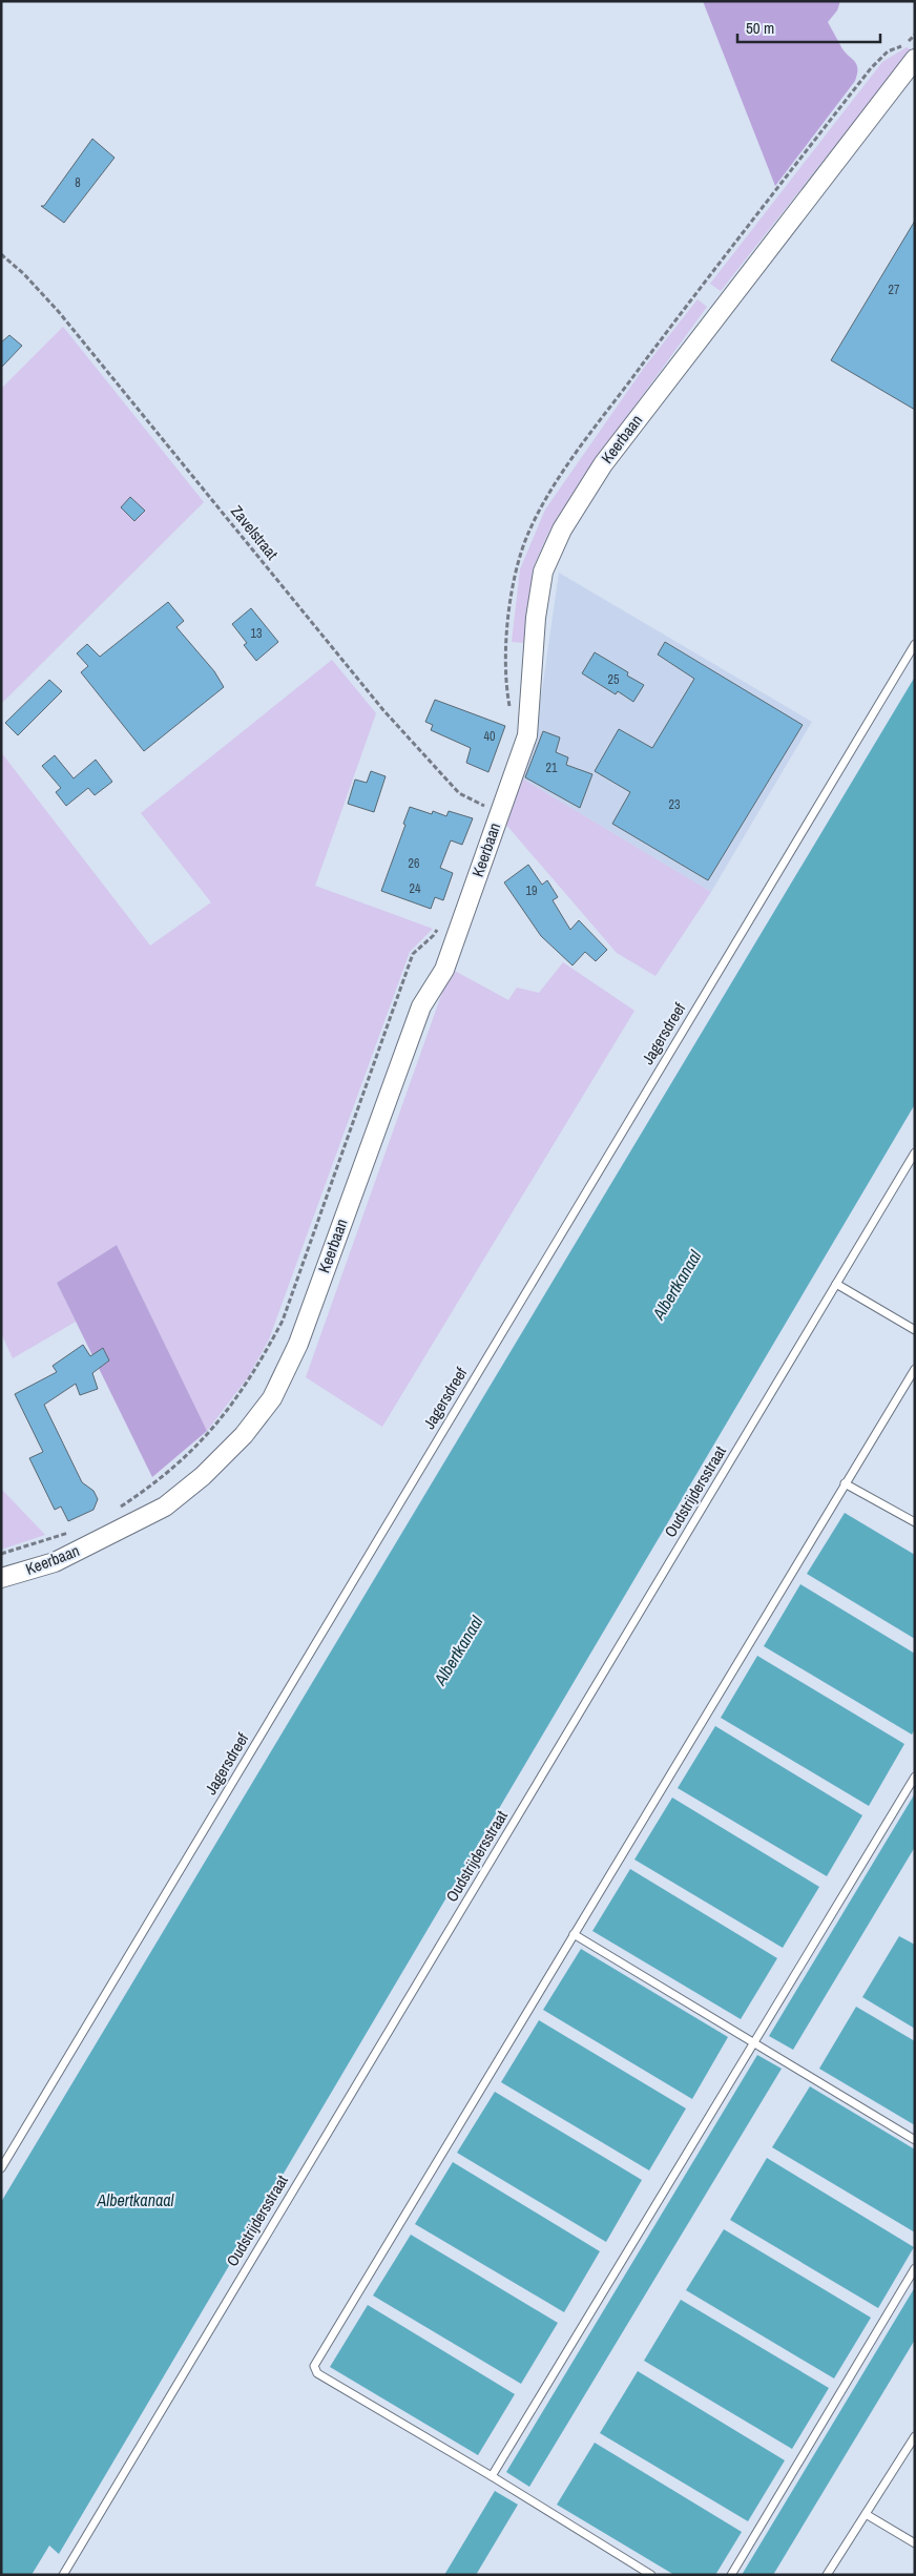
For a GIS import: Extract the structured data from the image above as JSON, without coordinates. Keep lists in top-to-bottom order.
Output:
{
  "streets": {
    "street": ["Keerbaan"],
    "lane": ["Jagersdreef", "Oudstrijdersstraat"],
    "path": ["Zavelstraat"]
  },
  "crossings": [
    ["Keerbaan", "Zavelstraat"]
  ],
  "water": ["Albertkanaal"],
  "house_numbers": [
    "8",
    "27",
    "13",
    "25",
    "40",
    "21",
    "23",
    "26",
    "24",
    "19"
  ],
  "scale_bar": "50 m"
}
